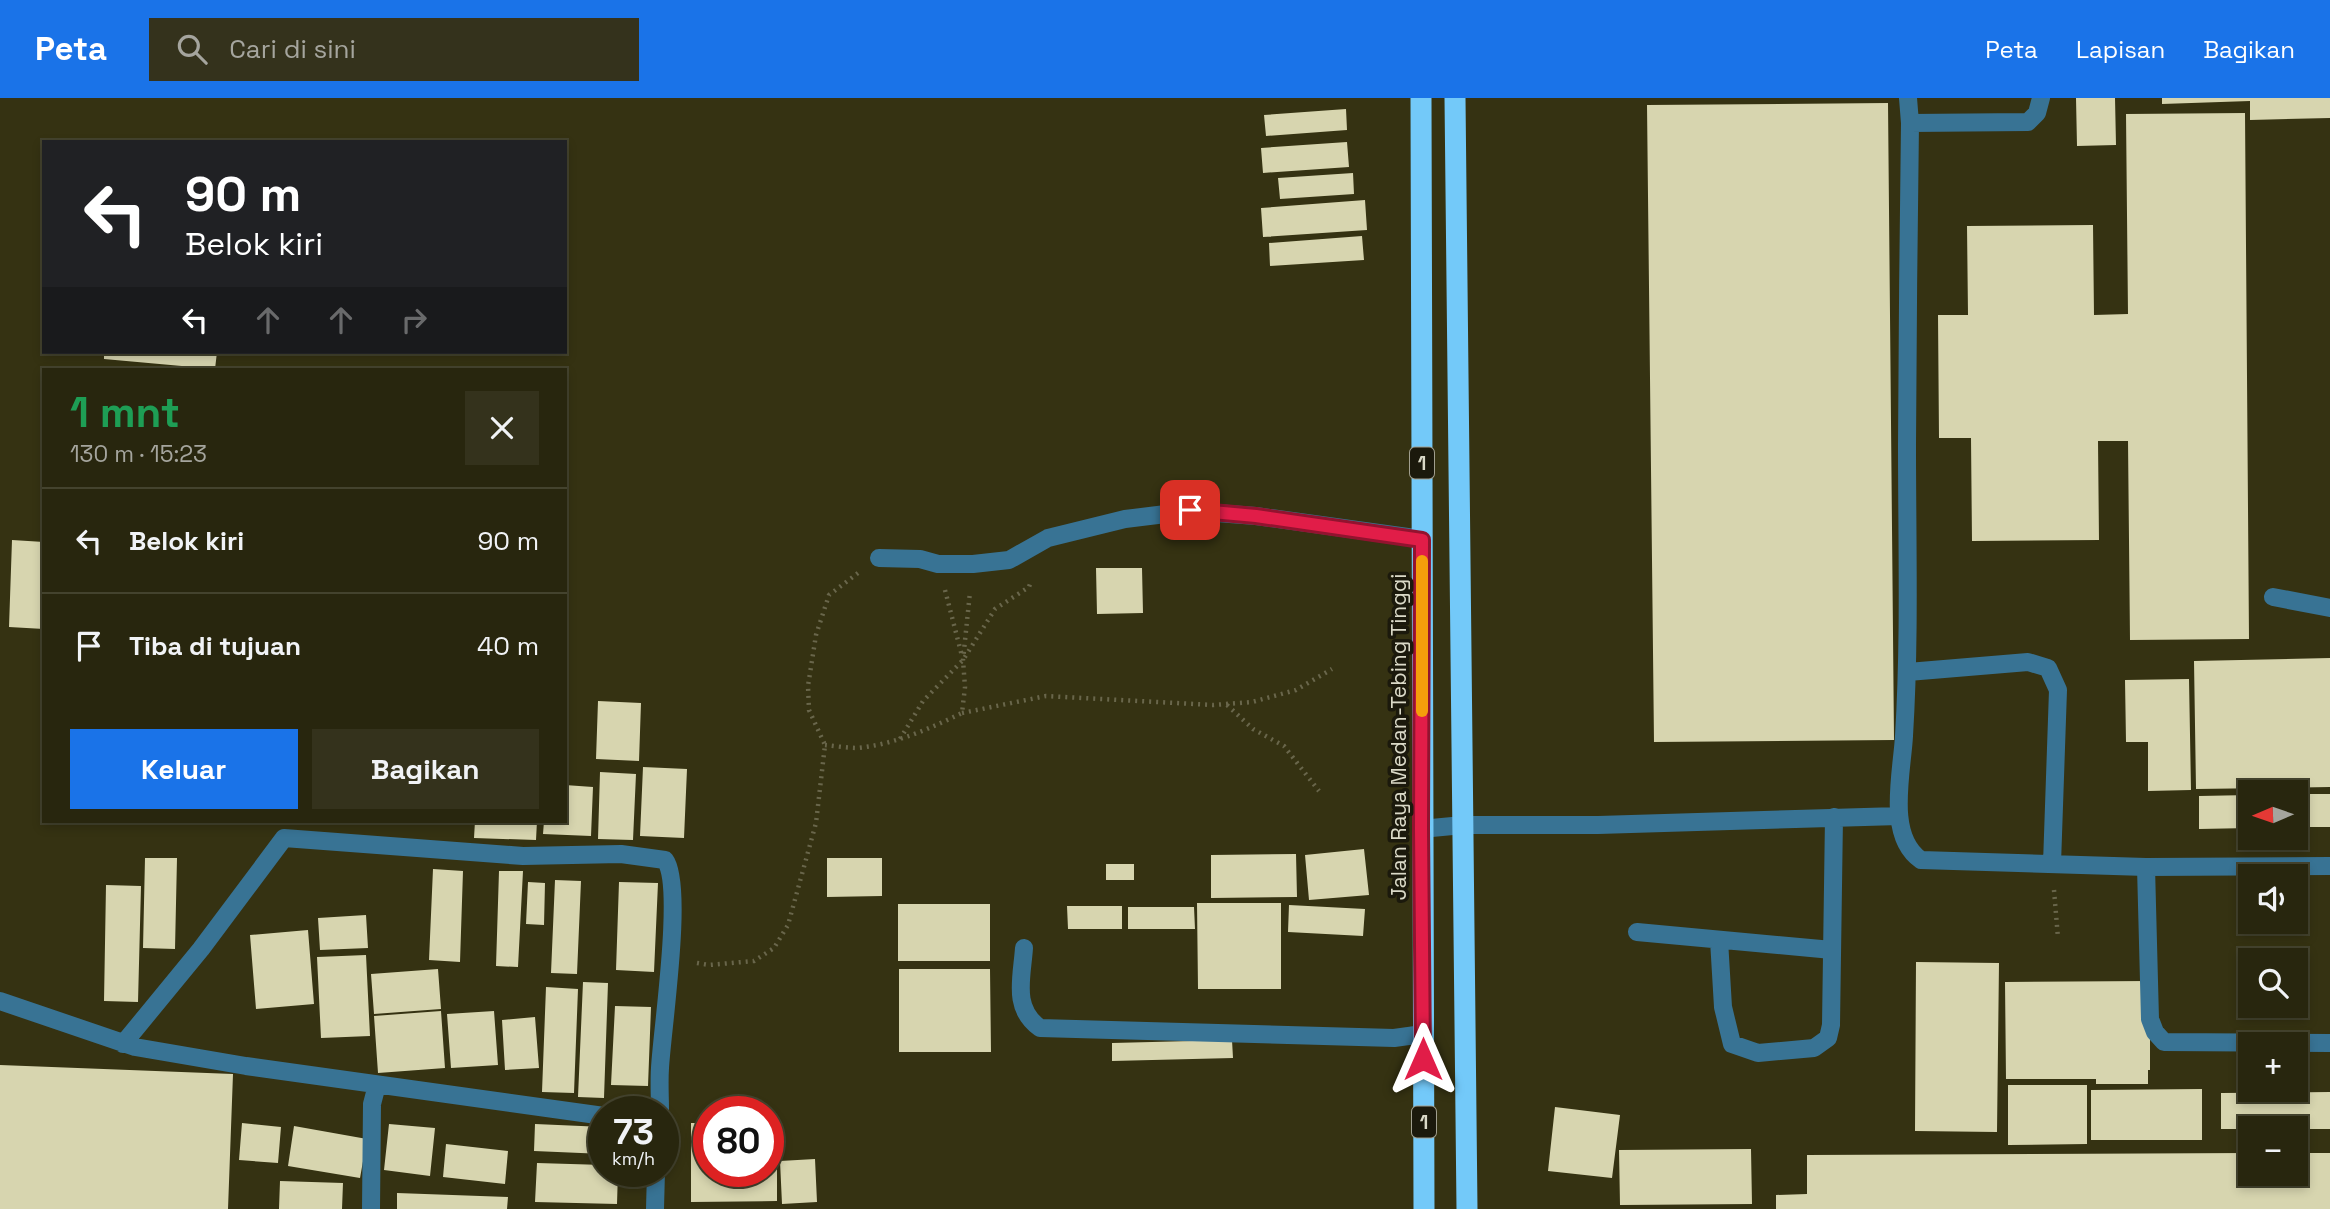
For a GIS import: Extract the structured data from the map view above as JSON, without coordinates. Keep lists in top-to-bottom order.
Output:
{
  "streets": {
    "highway": ["1", "Jalan Raya Medan-Tebing Tinggi"]
  },
  "north": "left",
  "page": {
    "header": "Peta",
    "search": "Cari di sini",
    "nav": ["Peta", "Lapisan", "Bagikan"],
    "turn": ["90 m", "Belok kiri"],
    "heading": ["1 mnt", "130 m · 15:23"],
    "list": [
      {
        "name": "Belok kiri",
        "value": "90 m"
      },
      {
        "name": "Tiba di tujuan",
        "value": "40 m"
      }
    ],
    "buttons": ["Keluar", "Bagikan"],
    "map_buttons": ["+", "−"],
    "speed": "73 km/h",
    "limit": "80"
  }
}
